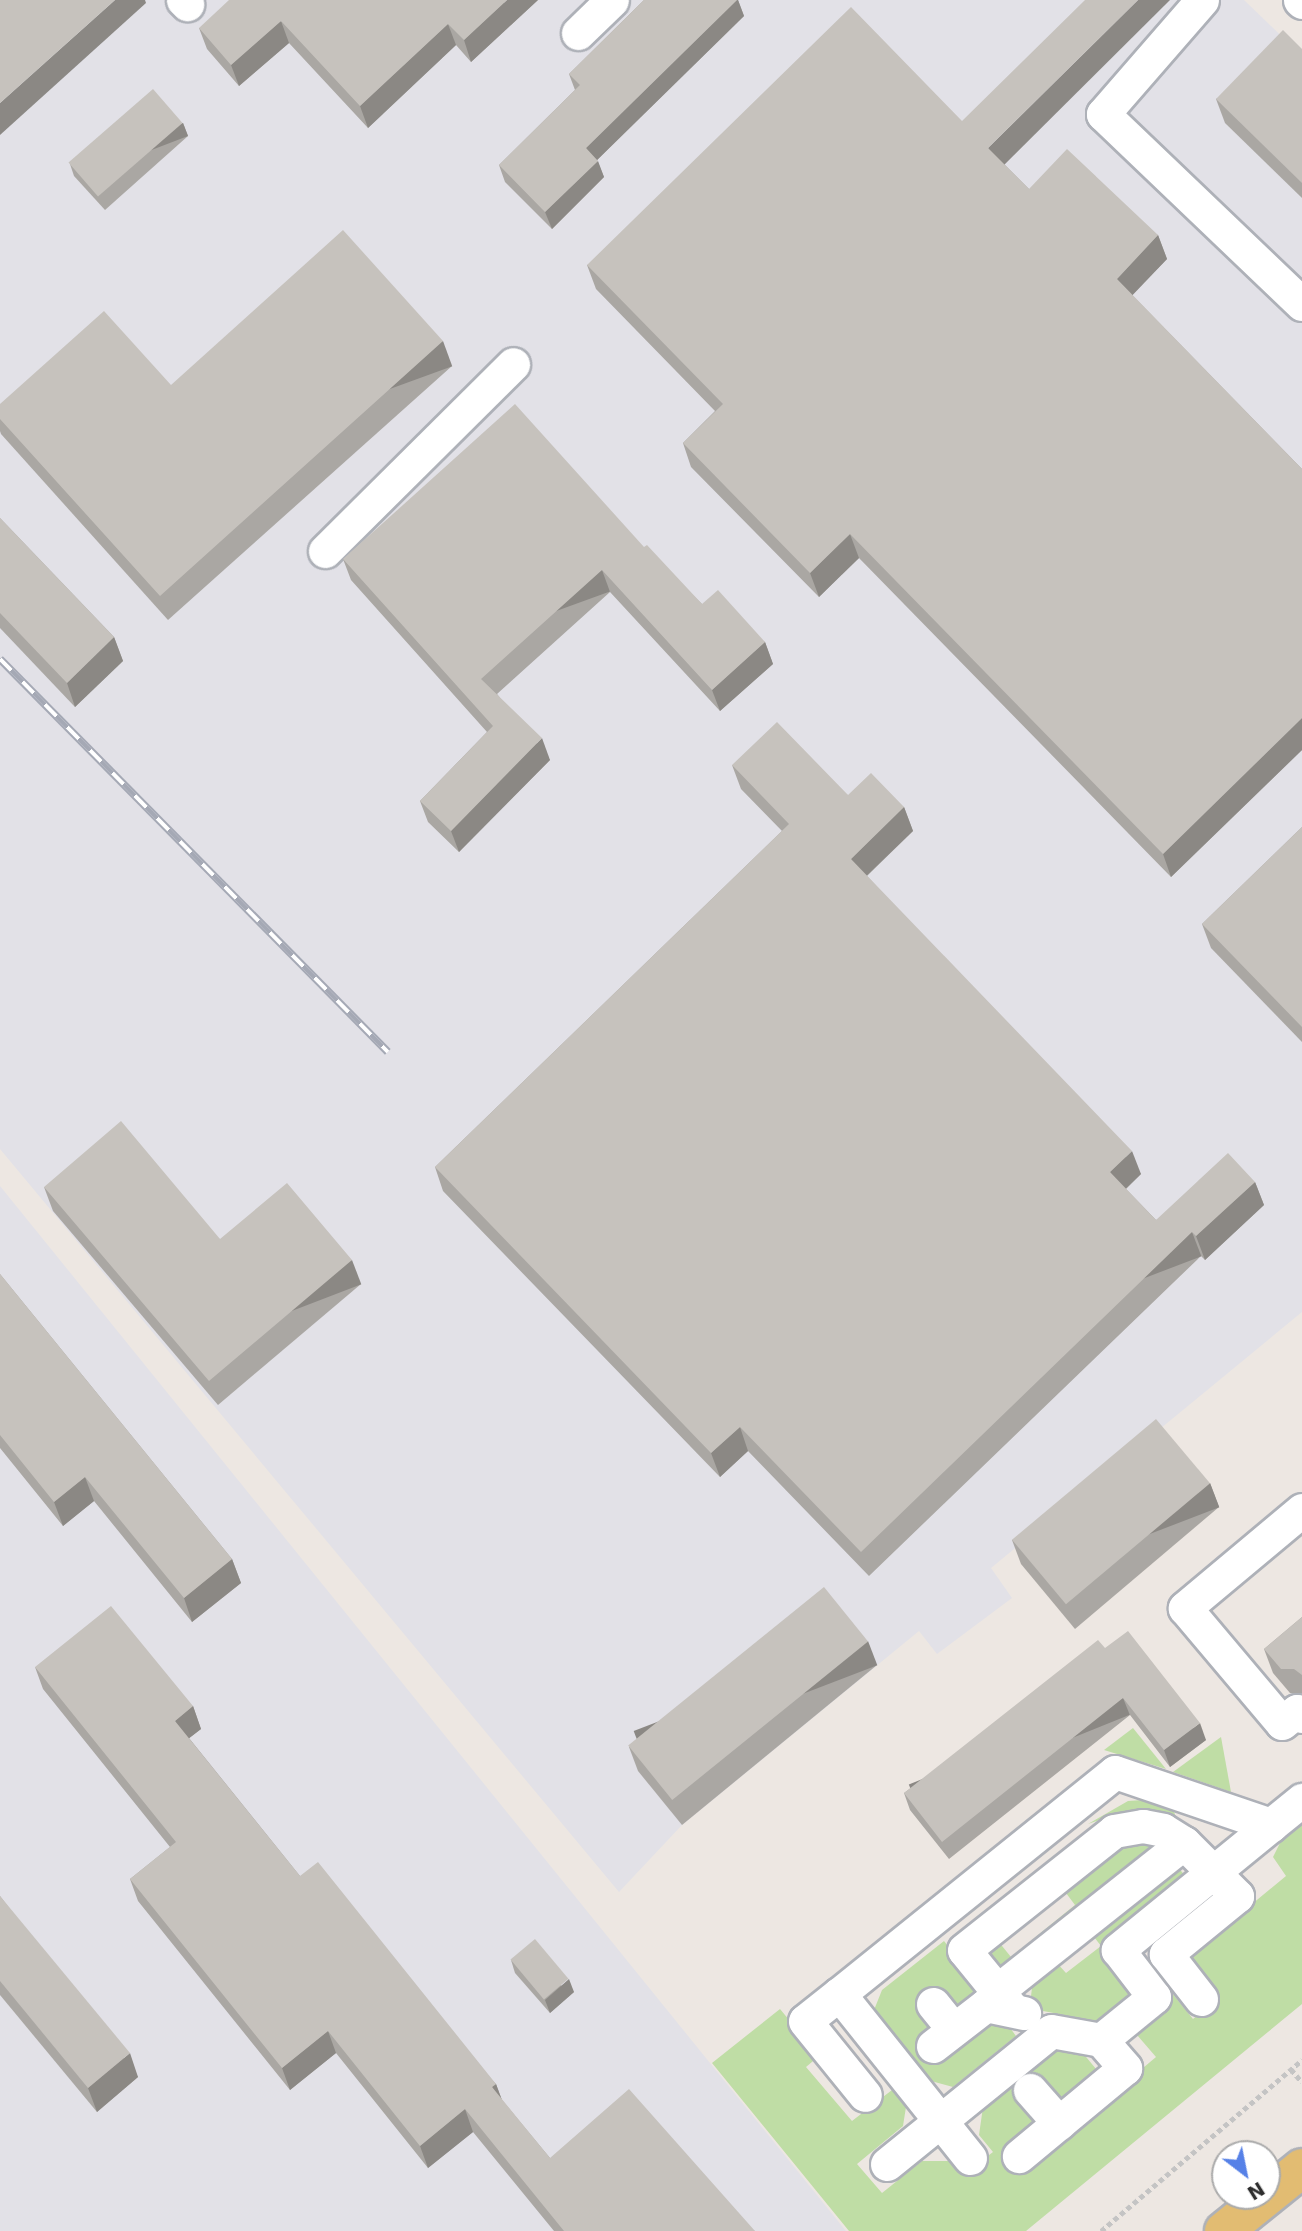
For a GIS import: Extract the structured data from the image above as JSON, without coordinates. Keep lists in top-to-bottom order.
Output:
{
  "north": "bottom right"
}
